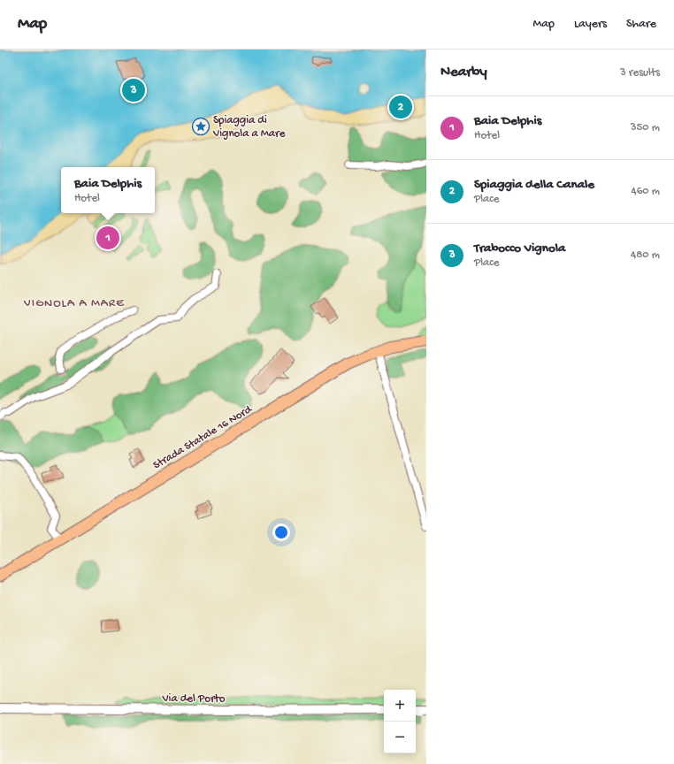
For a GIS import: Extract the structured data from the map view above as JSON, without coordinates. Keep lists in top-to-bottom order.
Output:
{
  "streets": {
    "main road": ["Strada Statale 16 Nord"],
    "street": ["Via del Porto"]
  },
  "districts": ["VIGNOLA A MARE"],
  "places": {
    "place": ["Spiaggia di Vignola a Mare"]
  },
  "page": {
    "header": "Map",
    "nav": ["Map", "Layers", "Share"],
    "heading": ["Nearby", "3 results"],
    "pins": ["3", "2", "1"],
    "list": [
      {
        "mark": "1",
        "name": "Baia Delphis",
        "note": "Hotel",
        "value": "350 m"
      },
      {
        "mark": "2",
        "name": "Spiaggia della Canale",
        "note": "Place",
        "value": "460 m"
      },
      {
        "mark": "3",
        "name": "Trabocco Vignola",
        "note": "Place",
        "value": "480 m"
      }
    ],
    "popup": ["Baia Delphis", "Hotel"],
    "map_buttons": ["+", "−"]
  }
}
